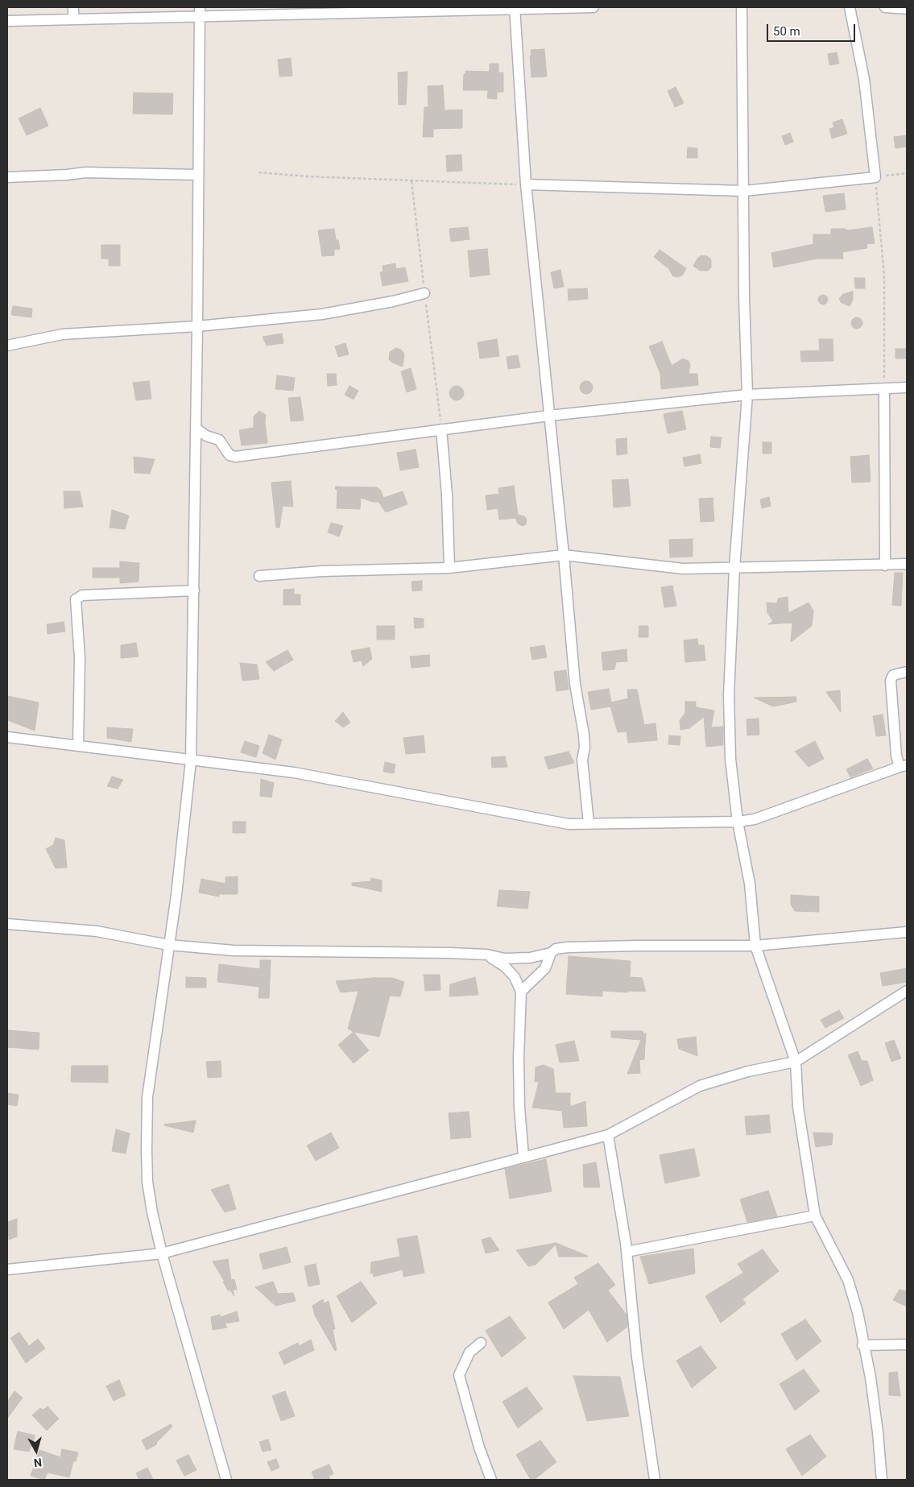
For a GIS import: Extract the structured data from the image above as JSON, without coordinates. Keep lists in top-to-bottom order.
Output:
{
  "scale_bar": "50 m",
  "north": "bottom"
}
